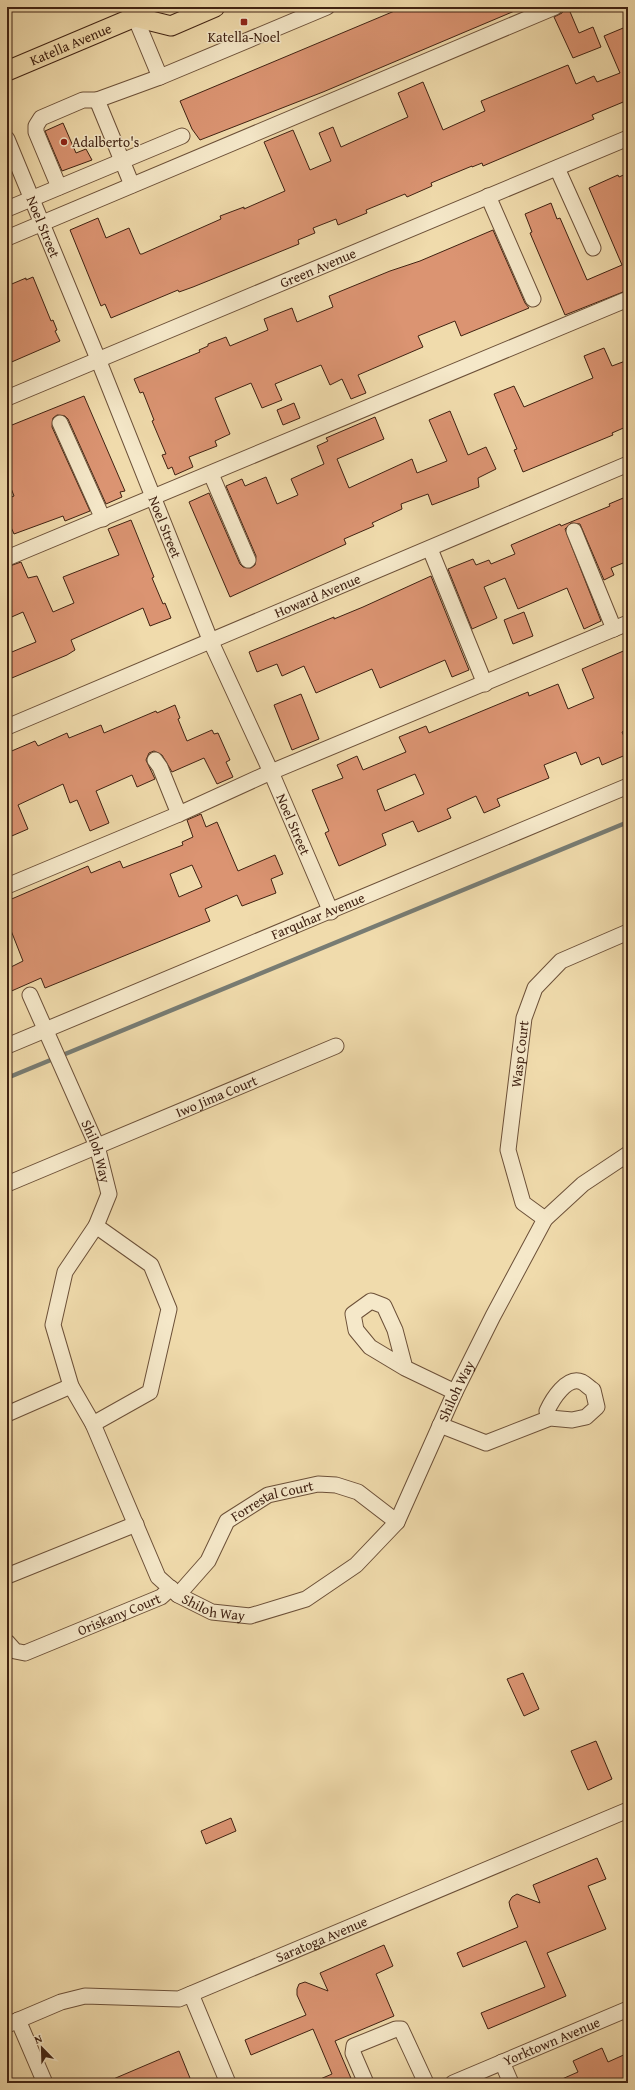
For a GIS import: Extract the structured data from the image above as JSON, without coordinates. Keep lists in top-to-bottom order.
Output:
{
  "streets": {
    "main road": ["Katella Avenue"],
    "street": [
      "Noel Street",
      "Green Avenue",
      "Howard Avenue",
      "Farquhar Avenue",
      "Wasp Court",
      "Iwo Jima Court",
      "Shiloh Way",
      "Forrestal Court",
      "Oriskany Court",
      "Saratoga Avenue",
      "Yorktown Avenue"
    ]
  },
  "crossings": [
    ["Noel Street", "Green Avenue"],
    ["Noel Street", "Howard Avenue"],
    ["Noel Street", "Farquhar Avenue"],
    ["Farquhar Avenue", "Shiloh Way"],
    ["Wasp Court", "Shiloh Way"],
    ["Iwo Jima Court", "Shiloh Way"],
    ["Shiloh Way", "Forrestal Court"],
    ["Shiloh Way", "Oriskany Court"],
    ["Forrestal Court", "Oriskany Court"]
  ],
  "places": {
    "transit": ["Katella-Noel"],
    "other": ["Adalberto's"]
  },
  "north": "top left"
}
